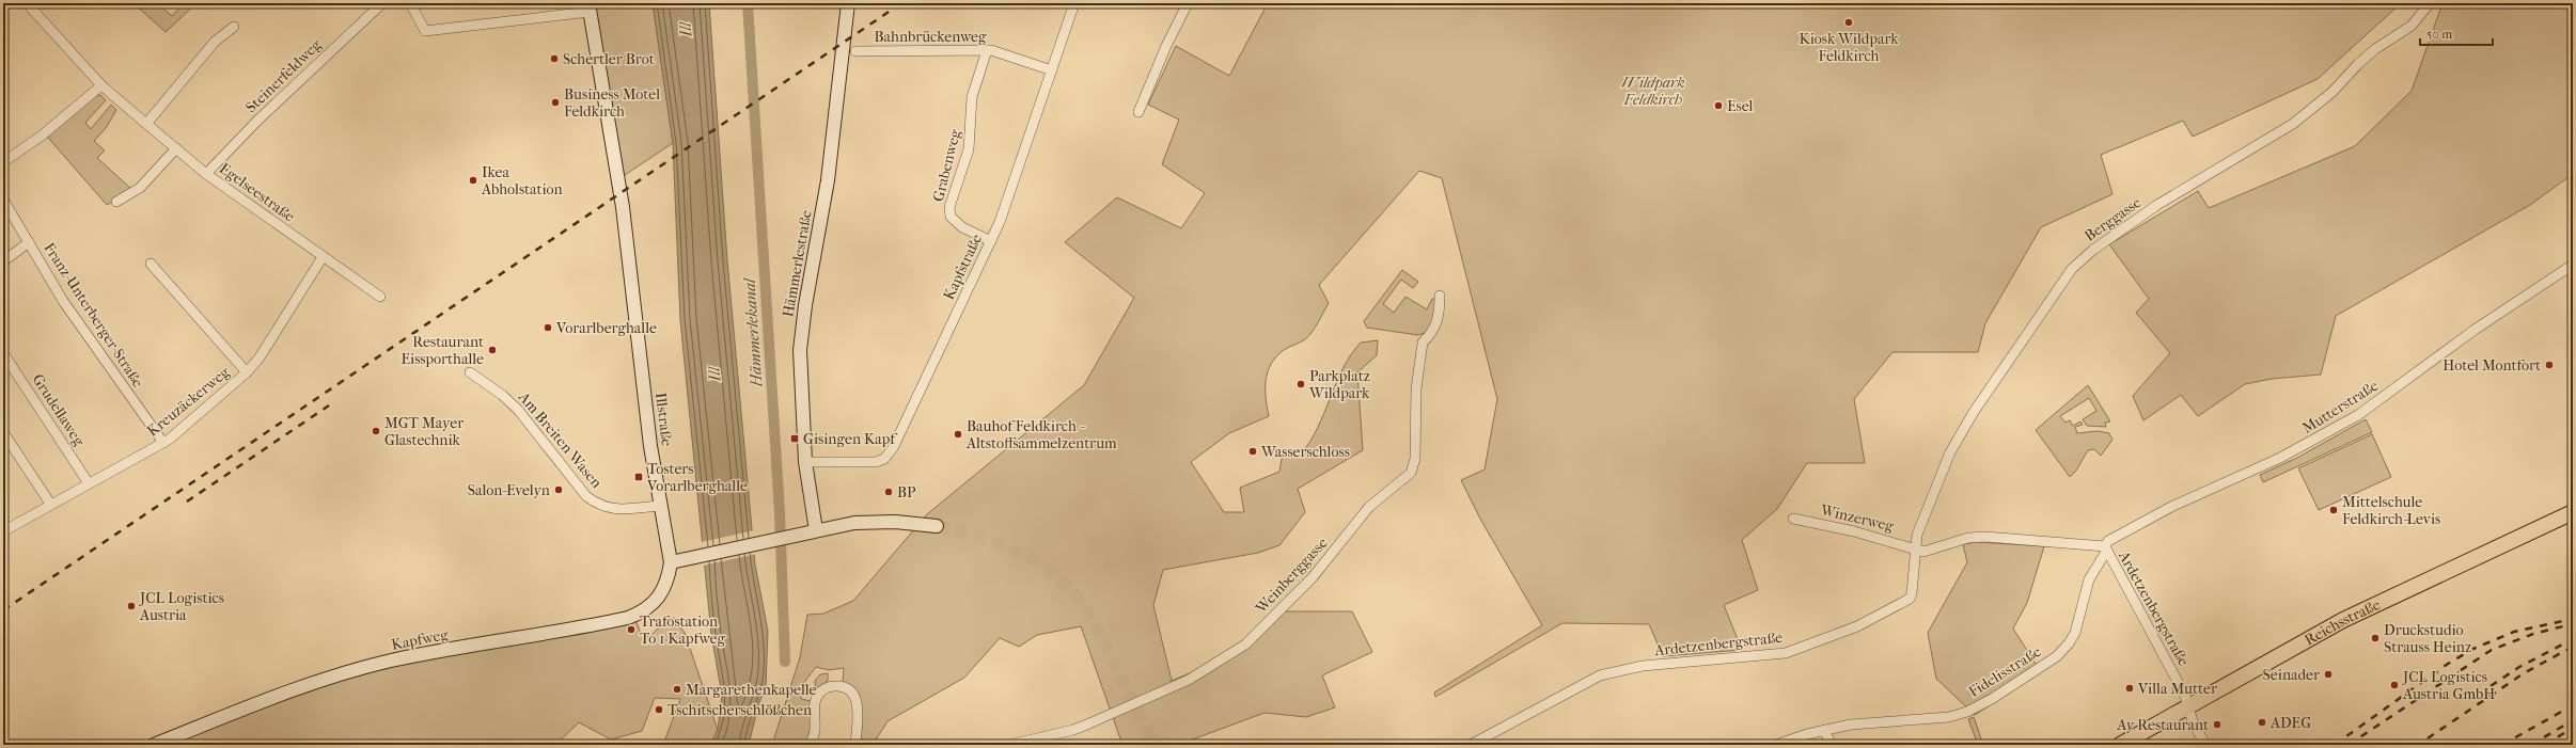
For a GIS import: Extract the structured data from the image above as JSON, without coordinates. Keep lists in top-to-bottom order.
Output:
{
  "streets": {
    "main road": ["Reichsstraße"],
    "street": [
      "Bahnbrückenweg",
      "Steinerfeldweg",
      "Grabenweg",
      "Egelseestraße",
      "Berggasse",
      "Hämmerlestraße",
      "Kapfstraße",
      "Franz-Unterberger-Straße",
      "Kreuzäckerweg",
      "Mutterstraße",
      "Grudellaweg",
      "Illstraße",
      "Am Breiten Wasen",
      "Winzerweg",
      "Weinberggasse",
      "Ardetzenbergstraße",
      "Kapfweg",
      "Fidelisstraße"
    ]
  },
  "crossings": [
    ["Bahnbrückenweg", "Grabenweg"],
    ["Bahnbrückenweg", "Kapfstraße"],
    ["Steinerfeldweg", "Egelseestraße"],
    ["Grabenweg", "Kapfstraße"],
    ["Egelseestraße", "Kreuzäckerweg"],
    ["Berggasse", "Winzerweg"],
    ["Berggasse", "Ardetzenbergstraße"],
    ["Hämmerlestraße", "Kapfstraße"],
    ["Franz-Unterberger-Straße", "Kreuzäckerweg"],
    ["Kreuzäckerweg", "Grudellaweg"],
    ["Mutterstraße", "Ardetzenbergstraße"],
    ["Mutterstraße", "Fidelisstraße"],
    ["Illstraße", "Am Breiten Wasen"],
    ["Illstraße", "Kapfweg"],
    ["Winzerweg", "Ardetzenbergstraße"],
    ["Ardetzenbergstraße", "Reichsstraße"],
    ["Ardetzenbergstraße", "Fidelisstraße"]
  ],
  "water": ["Ill", "Hämmerlekanal"],
  "parks": ["Wildpark Feldkirch"],
  "places": {
    "other": [
      "Kiosk Wildpark Feldkirch",
      "Schertler Brot",
      "Business Motel Feldkirch",
      "Esel",
      "Ikea Abholstation",
      "Vorarlberghalle",
      "Restaurant Eissporthalle",
      "Hotel Montfort",
      "Parkplatz Wildpark",
      "MGT Mayer Glastechnik",
      "Bauhof Feldkirch - Altstoffsammelzentrum",
      "Wasserschloss",
      "Salon-Evelyn",
      "BP",
      "Mittelschule Feldkirch-Levis",
      "JCL Logistics Austria",
      "Trafostation To 1 Kapfweg",
      "Druckstudio Strauss Heinz",
      "Seinader",
      "JCL Logistics Austria GmbH",
      "Villa Mutter",
      "Margarethenkapelle",
      "Tschitscherschlößchen",
      "ADEG",
      "Ay Restaurant"
    ],
    "transit": ["Gisingen Kapf", "Tosters Vorarlberghalle"]
  },
  "scale_bar": "50 m"
}
